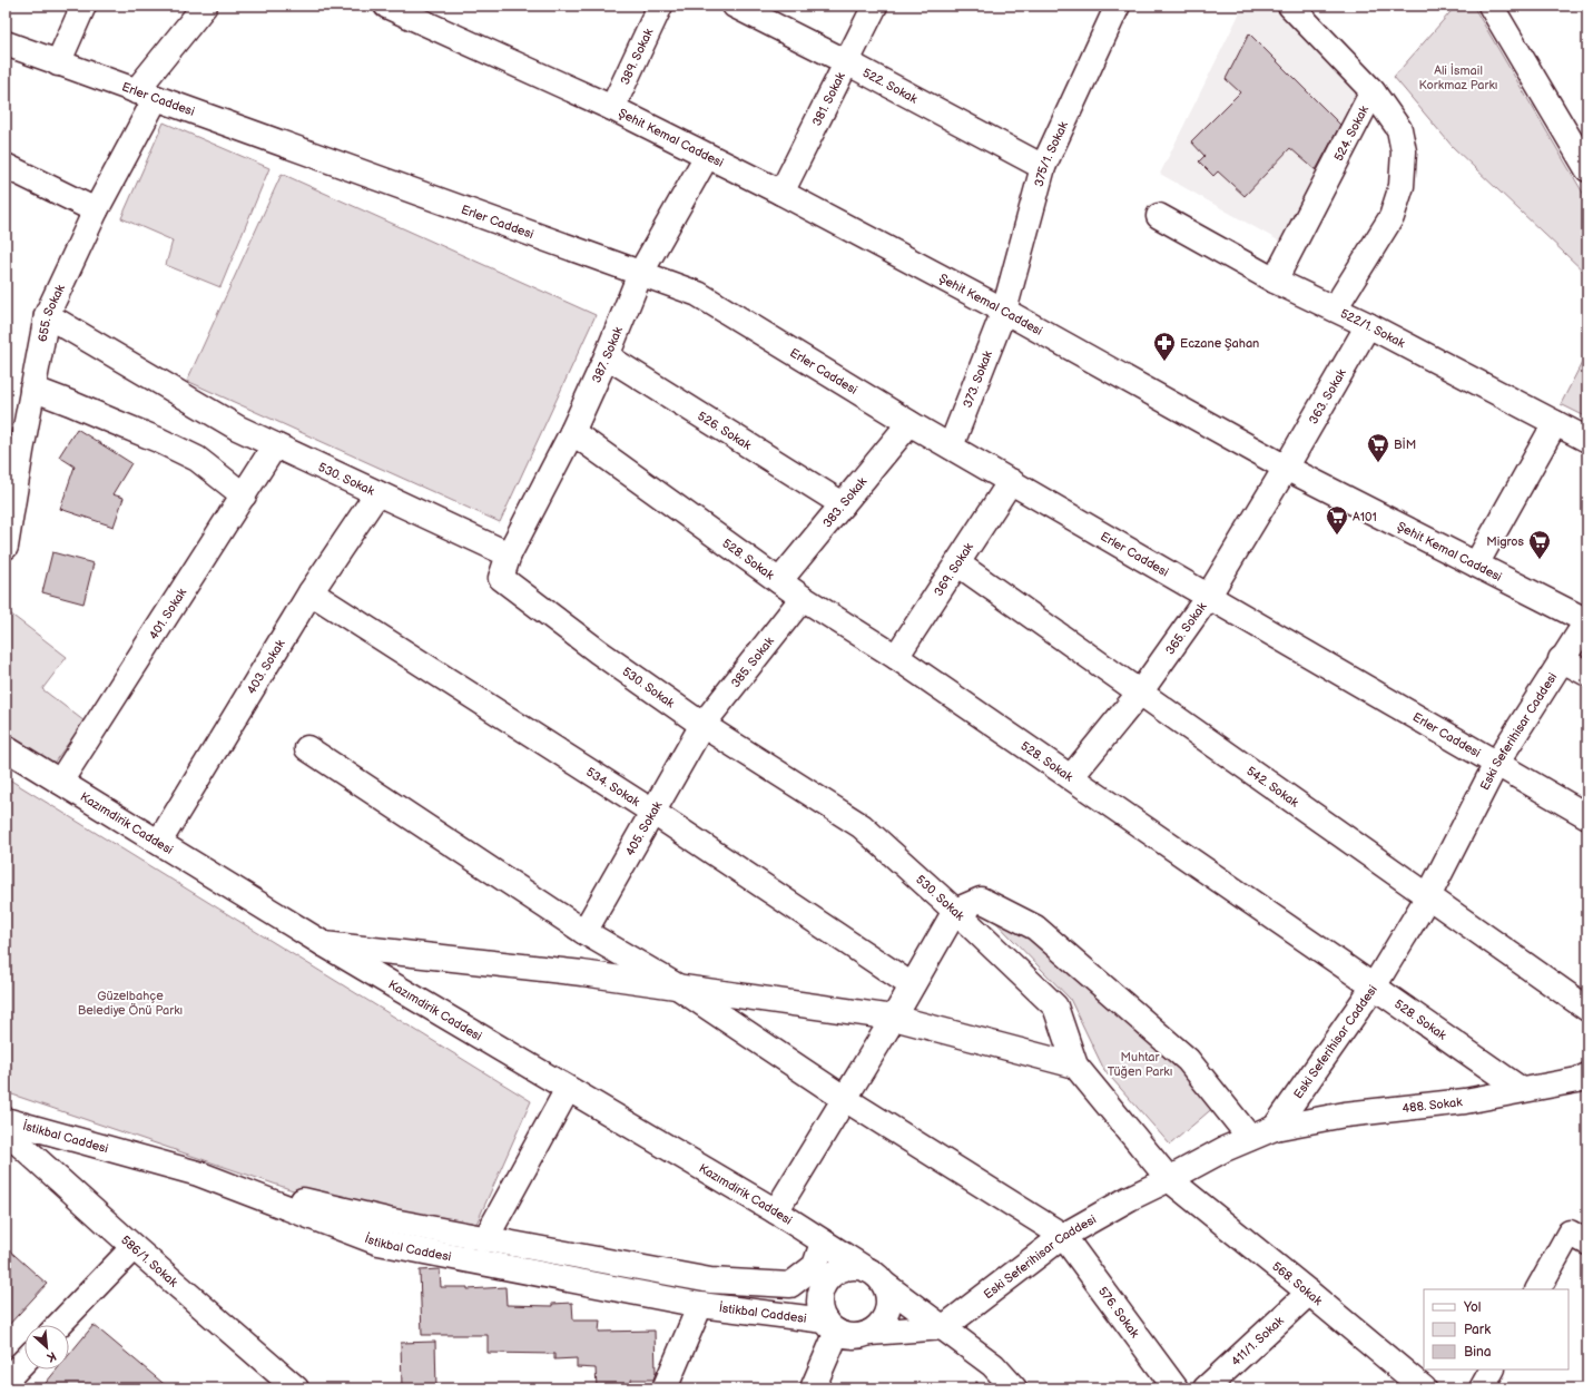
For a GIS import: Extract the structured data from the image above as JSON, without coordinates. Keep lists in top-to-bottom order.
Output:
{
  "streets": {
    "street": [
      "389. Sokak",
      "522. Sokak",
      "Erler Caddesi",
      "381. Sokak",
      "524. Sokak",
      "Şehit Kemal Caddesi",
      "375/1. Sokak",
      "655. Sokak",
      "522/1. Sokak",
      "387. Sokak",
      "373. Sokak",
      "363. Sokak",
      "526. Sokak",
      "530. Sokak",
      "383. Sokak",
      "528. Sokak",
      "369. Sokak",
      "401. Sokak",
      "365. Sokak",
      "385. Sokak",
      "403. Sokak",
      "Eski Seferihisar Caddesi",
      "542. Sokak",
      "534. Sokak",
      "Kazımdirik Caddesi",
      "405. Sokak",
      "488. Sokak",
      "İstikbal Caddesi",
      "586/1. Sokak",
      "568. Sokak",
      "576. Sokak",
      "411/1. Sokak"
    ]
  },
  "crossings": [
    ["389. Sokak", "Şehit Kemal Caddesi"],
    ["522. Sokak", "381. Sokak"],
    ["522. Sokak", "375/1. Sokak"],
    ["Erler Caddesi", "655. Sokak"],
    ["Erler Caddesi", "387. Sokak"],
    ["Erler Caddesi", "373. Sokak"],
    ["Erler Caddesi", "383. Sokak"],
    ["Erler Caddesi", "369. Sokak"],
    ["Erler Caddesi", "365. Sokak"],
    ["Erler Caddesi", "Eski Seferihisar Caddesi"],
    ["381. Sokak", "Şehit Kemal Caddesi"],
    ["524. Sokak", "522/1. Sokak"],
    ["Şehit Kemal Caddesi", "375/1. Sokak"],
    ["Şehit Kemal Caddesi", "387. Sokak"],
    ["Şehit Kemal Caddesi", "373. Sokak"],
    ["Şehit Kemal Caddesi", "363. Sokak"],
    ["Şehit Kemal Caddesi", "365. Sokak"],
    ["Şehit Kemal Caddesi", "Eski Seferihisar Caddesi"],
    ["375/1. Sokak", "373. Sokak"],
    ["655. Sokak", "530. Sokak"],
    ["522/1. Sokak", "363. Sokak"],
    ["387. Sokak", "526. Sokak"],
    ["387. Sokak", "530. Sokak"],
    ["387. Sokak", "528. Sokak"],
    ["363. Sokak", "365. Sokak"],
    ["526. Sokak", "383. Sokak"],
    ["530. Sokak", "401. Sokak"],
    ["530. Sokak", "385. Sokak"],
    ["530. Sokak", "403. Sokak"],
    ["530. Sokak", "Eski Seferihisar Caddesi"],
    ["530. Sokak", "405. Sokak"],
    ["530. Sokak", "568. Sokak"],
    ["383. Sokak", "528. Sokak"],
    ["528. Sokak", "369. Sokak"],
    ["528. Sokak", "365. Sokak"],
    ["528. Sokak", "385. Sokak"],
    ["528. Sokak", "Eski Seferihisar Caddesi"],
    ["528. Sokak", "488. Sokak"],
    ["369. Sokak", "542. Sokak"],
    ["401. Sokak", "Kazımdirik Caddesi"],
    ["365. Sokak", "542. Sokak"],
    ["385. Sokak", "405. Sokak"],
    ["403. Sokak", "534. Sokak"],
    ["403. Sokak", "Kazımdirik Caddesi"],
    ["Eski Seferihisar Caddesi", "542. Sokak"],
    ["Eski Seferihisar Caddesi", "Kazımdirik Caddesi"],
    ["Eski Seferihisar Caddesi", "488. Sokak"],
    ["Eski Seferihisar Caddesi", "568. Sokak"],
    ["Eski Seferihisar Caddesi", "576. Sokak"],
    ["534. Sokak", "405. Sokak"],
    ["Kazımdirik Caddesi", "İstikbal Caddesi"],
    ["568. Sokak", "411/1. Sokak"]
  ],
  "parks": ["Ali İsmail Korkmaz Parkı", "Güzelbahçe Belediye Önü Parkı", "Muhtar Tüğen Parkı"],
  "places": {
    "pharmacy": ["Eczane Şahan"],
    "supermarket": ["BİM", "A101", "Migros"]
  },
  "legend": ["Yol", "Park", "Bina"],
  "north": "bottom right"
}
